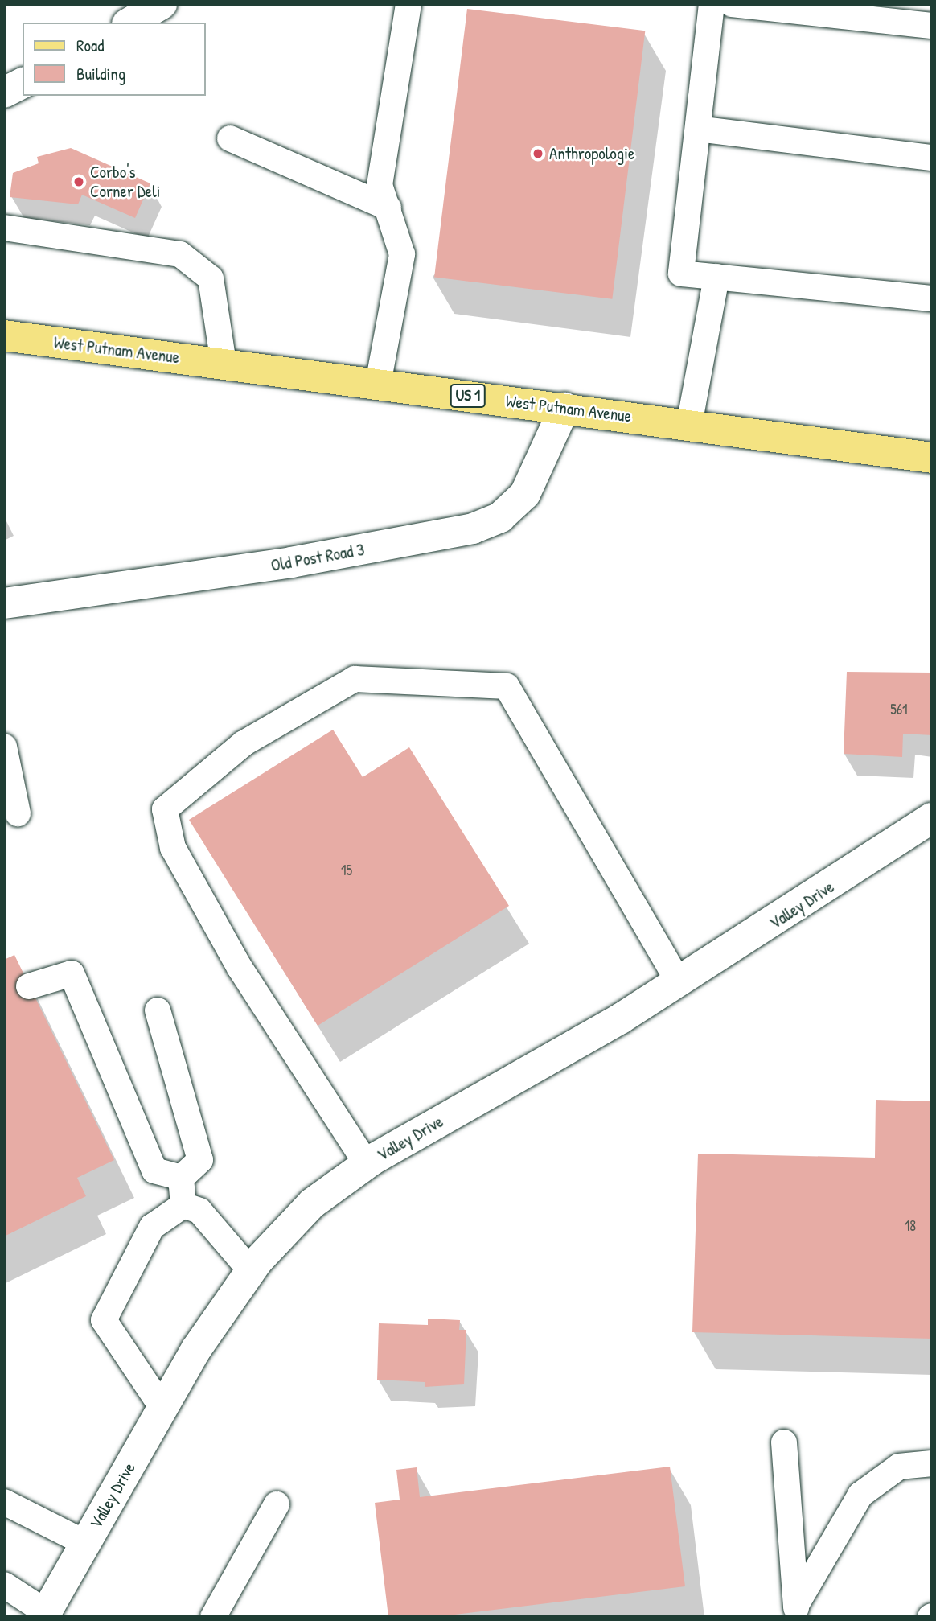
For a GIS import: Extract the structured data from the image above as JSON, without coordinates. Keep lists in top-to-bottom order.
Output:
{
  "streets": {
    "main road": ["West Putnam Avenue", "US 1"],
    "street": ["Old Post Road 3", "Valley Drive"]
  },
  "crossings": [
    ["West Putnam Avenue", "Old Post Road 3"]
  ],
  "places": ["Anthropologie", "Corbo's Corner Deli"],
  "house_numbers": ["561", "15", "18"],
  "legend": ["Road", "Building"]
}
